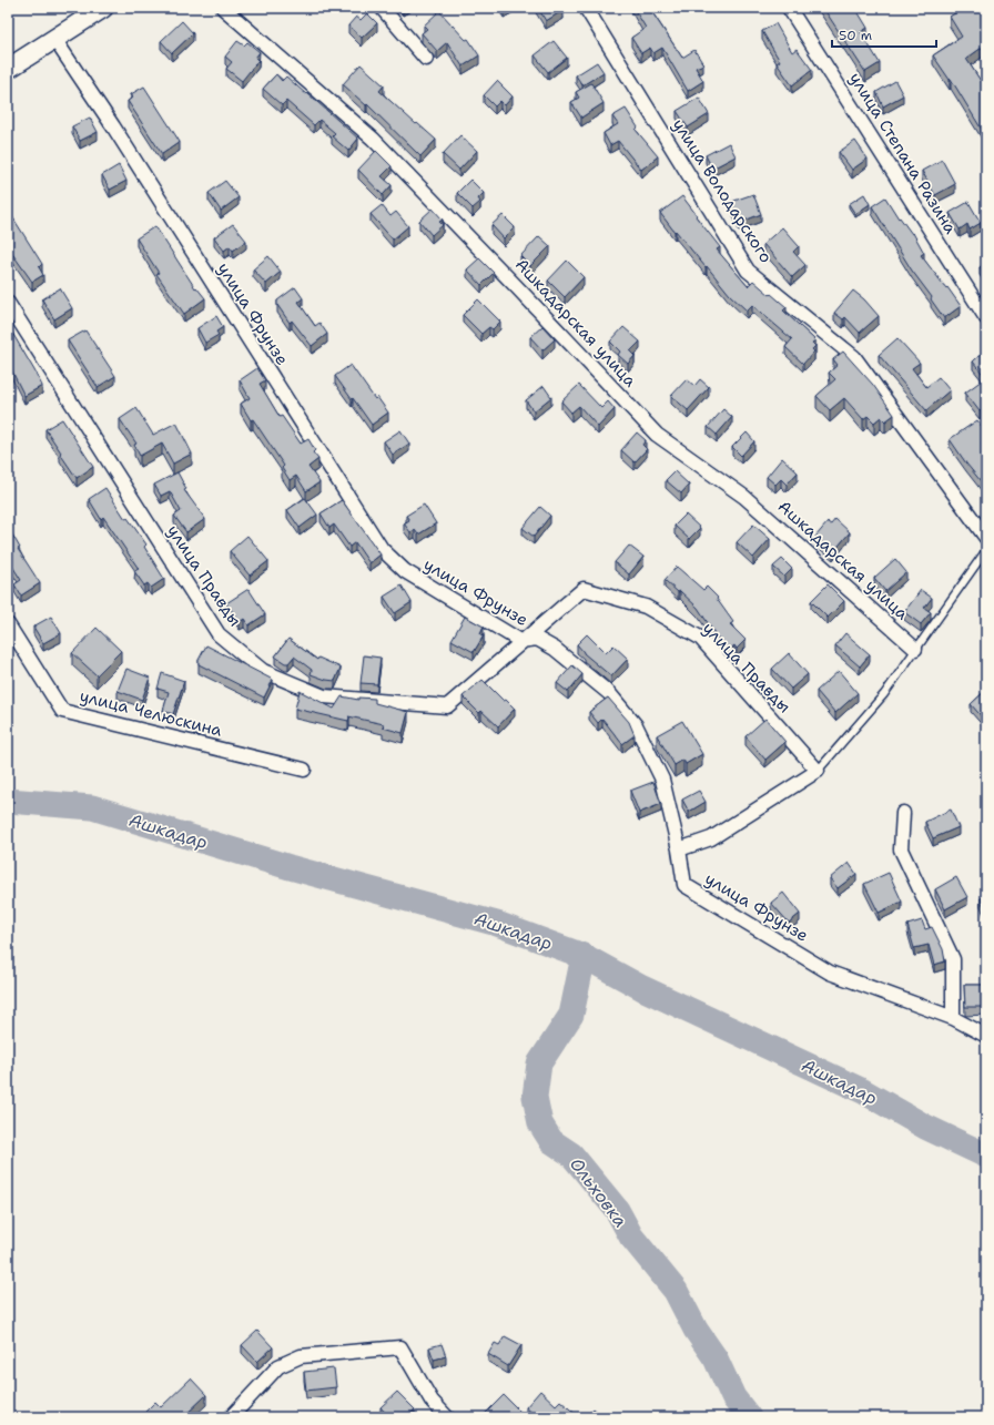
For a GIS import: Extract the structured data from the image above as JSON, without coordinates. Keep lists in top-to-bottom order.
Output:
{
  "streets": {
    "street": [
      "улица Степана Разина",
      "улица Володарского",
      "улица Фрунзе",
      "Ашкадарская улица",
      "улица Правды",
      "улица Челюскина"
    ]
  },
  "crossings": [
    ["улица Фрунзе", "улица Правды"]
  ],
  "water": ["Ашкадар", "Ольховка"],
  "scale_bar": "50 m"
}
